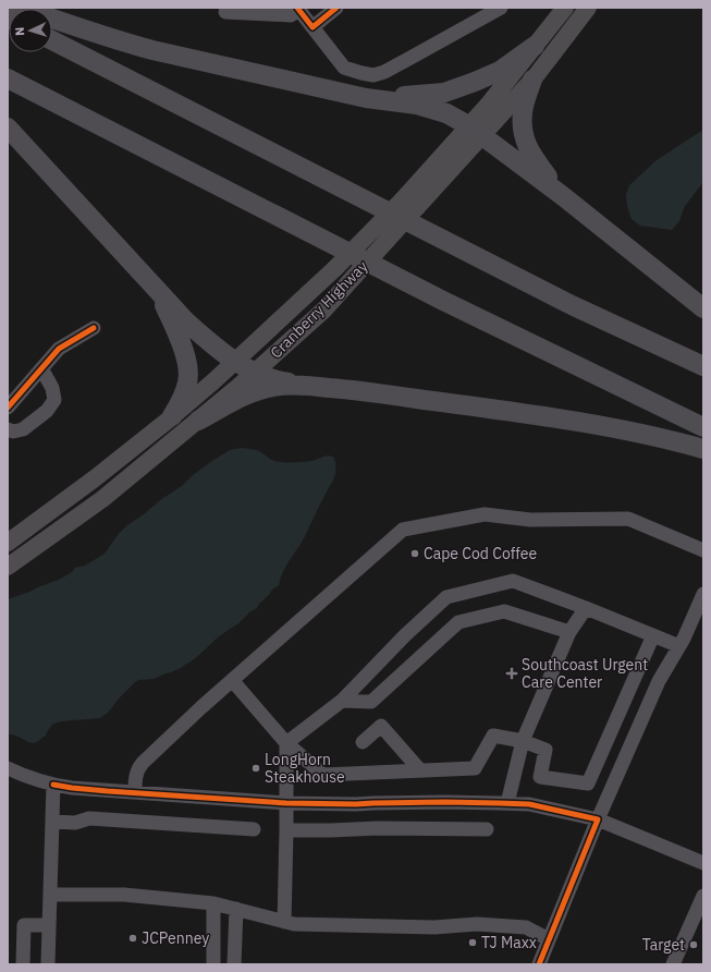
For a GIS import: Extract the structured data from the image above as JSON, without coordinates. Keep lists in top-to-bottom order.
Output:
{
  "streets": {
    "main road": ["Cranberry Highway"]
  },
  "places": {
    "other": [
      "Cape Cod Coffee",
      "LongHorn Steakhouse",
      "JCPenney",
      "TJ Maxx",
      "Target"
    ],
    "health": ["Southcoast Urgent Care Center"]
  },
  "north": "left"
}
